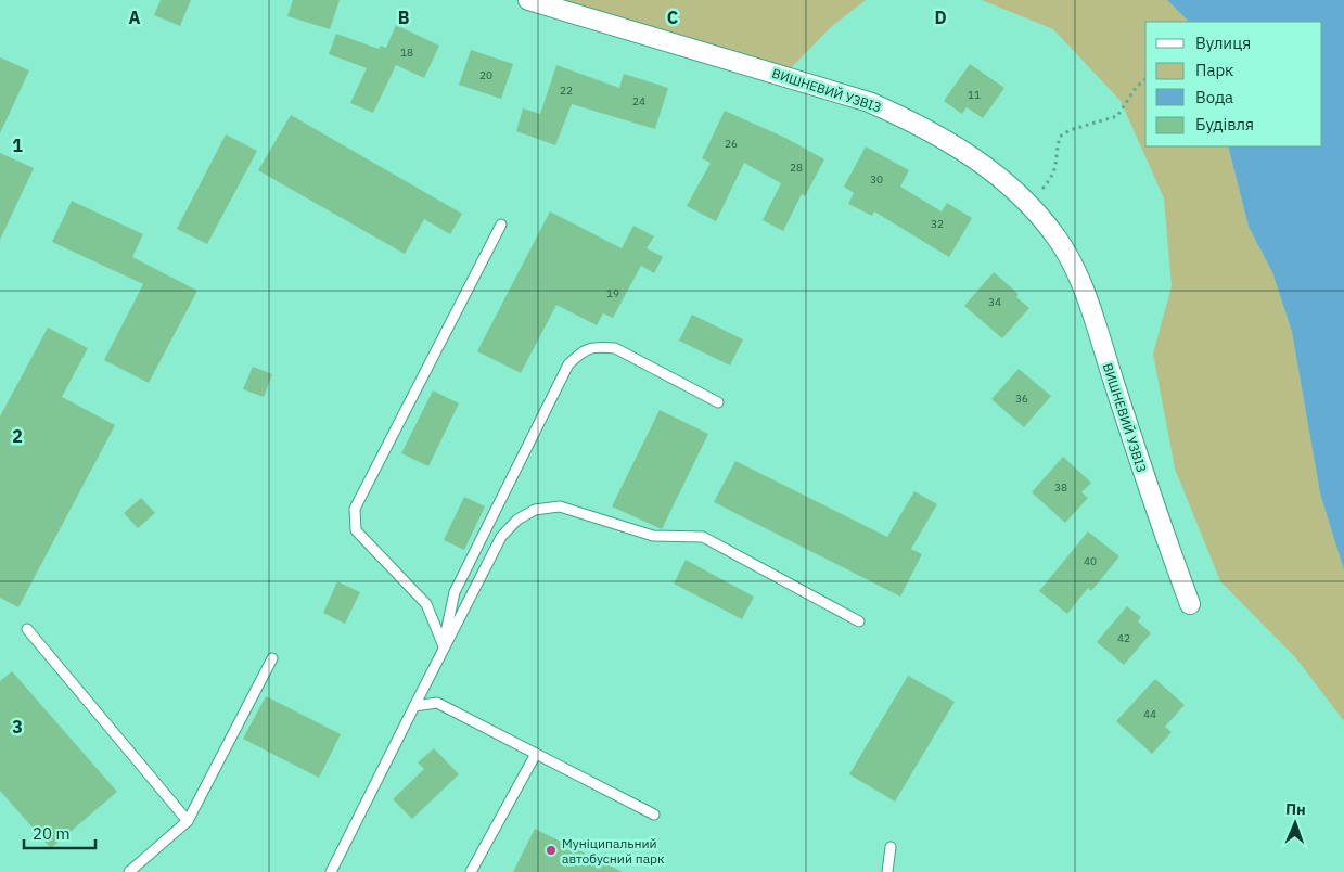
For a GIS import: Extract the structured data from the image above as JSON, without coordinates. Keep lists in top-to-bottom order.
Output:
{
  "streets": {
    "street": ["ВИШНЕВИЙ УЗВІЗ"]
  },
  "places": ["Муніципальний автобусний парк"],
  "house_numbers": [
    "18",
    "20",
    "22",
    "11",
    "24",
    "26",
    "28",
    "30",
    "32",
    "19",
    "34",
    "36",
    "38",
    "40",
    "42",
    "44"
  ],
  "legend": [
    "Вулиця",
    "Парк",
    "Вода",
    "Будівля"
  ],
  "scale_bar": "20 m",
  "north": "top",
  "grid": {
    "columns": [
      "A",
      "B",
      "C",
      "D"
    ],
    "rows": ["1", "2", "3"]
  }
}
